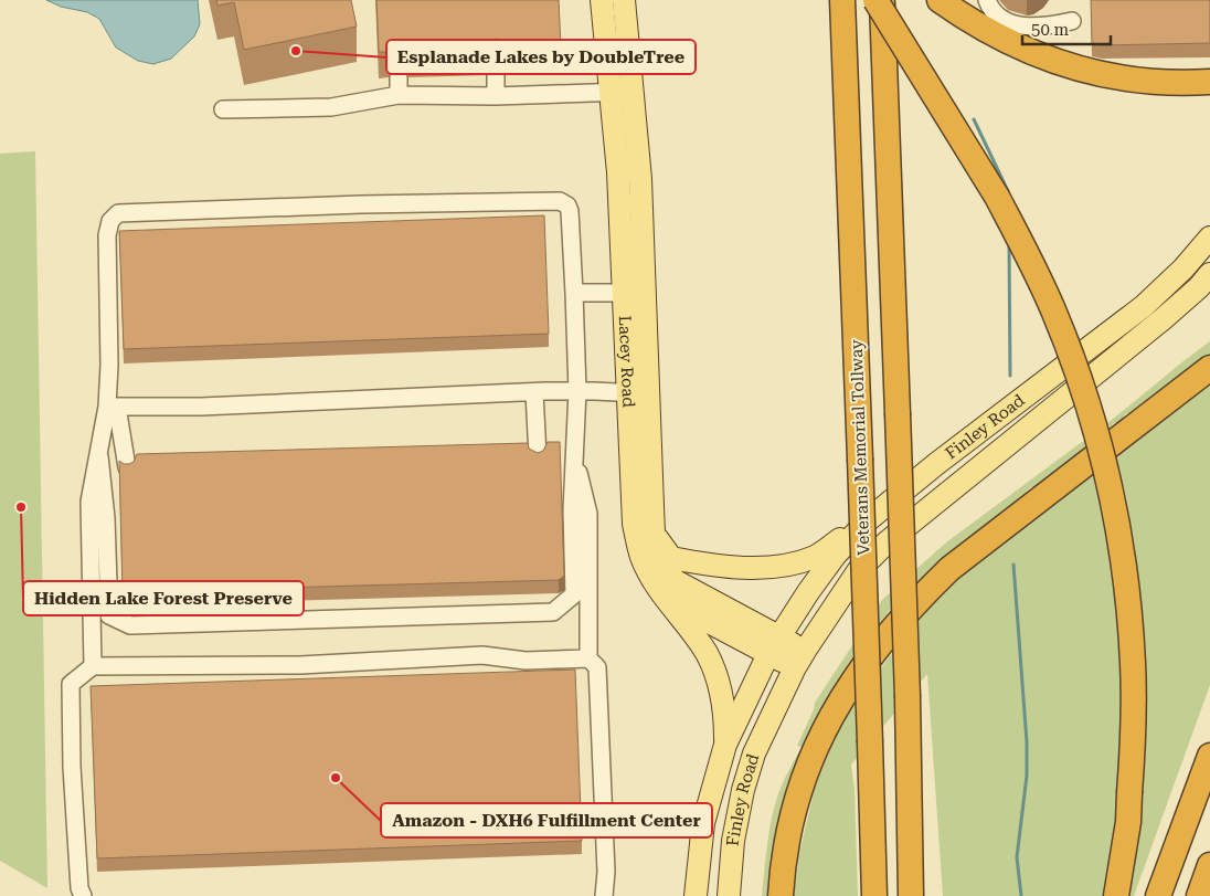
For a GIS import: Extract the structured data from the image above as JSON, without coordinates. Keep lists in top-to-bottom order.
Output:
{
  "streets": {
    "highway": ["Veterans Memorial Tollway"],
    "main road": ["Lacey Road", "Finley Road"]
  },
  "crossings": [
    ["Lacey Road", "Finley Road"]
  ],
  "places": ["Esplanade Lakes by DoubleTree", "Hidden Lake Forest Preserve", "Amazon - DXH6 Fulfillment Center"],
  "scale_bar": "50 m"
}
